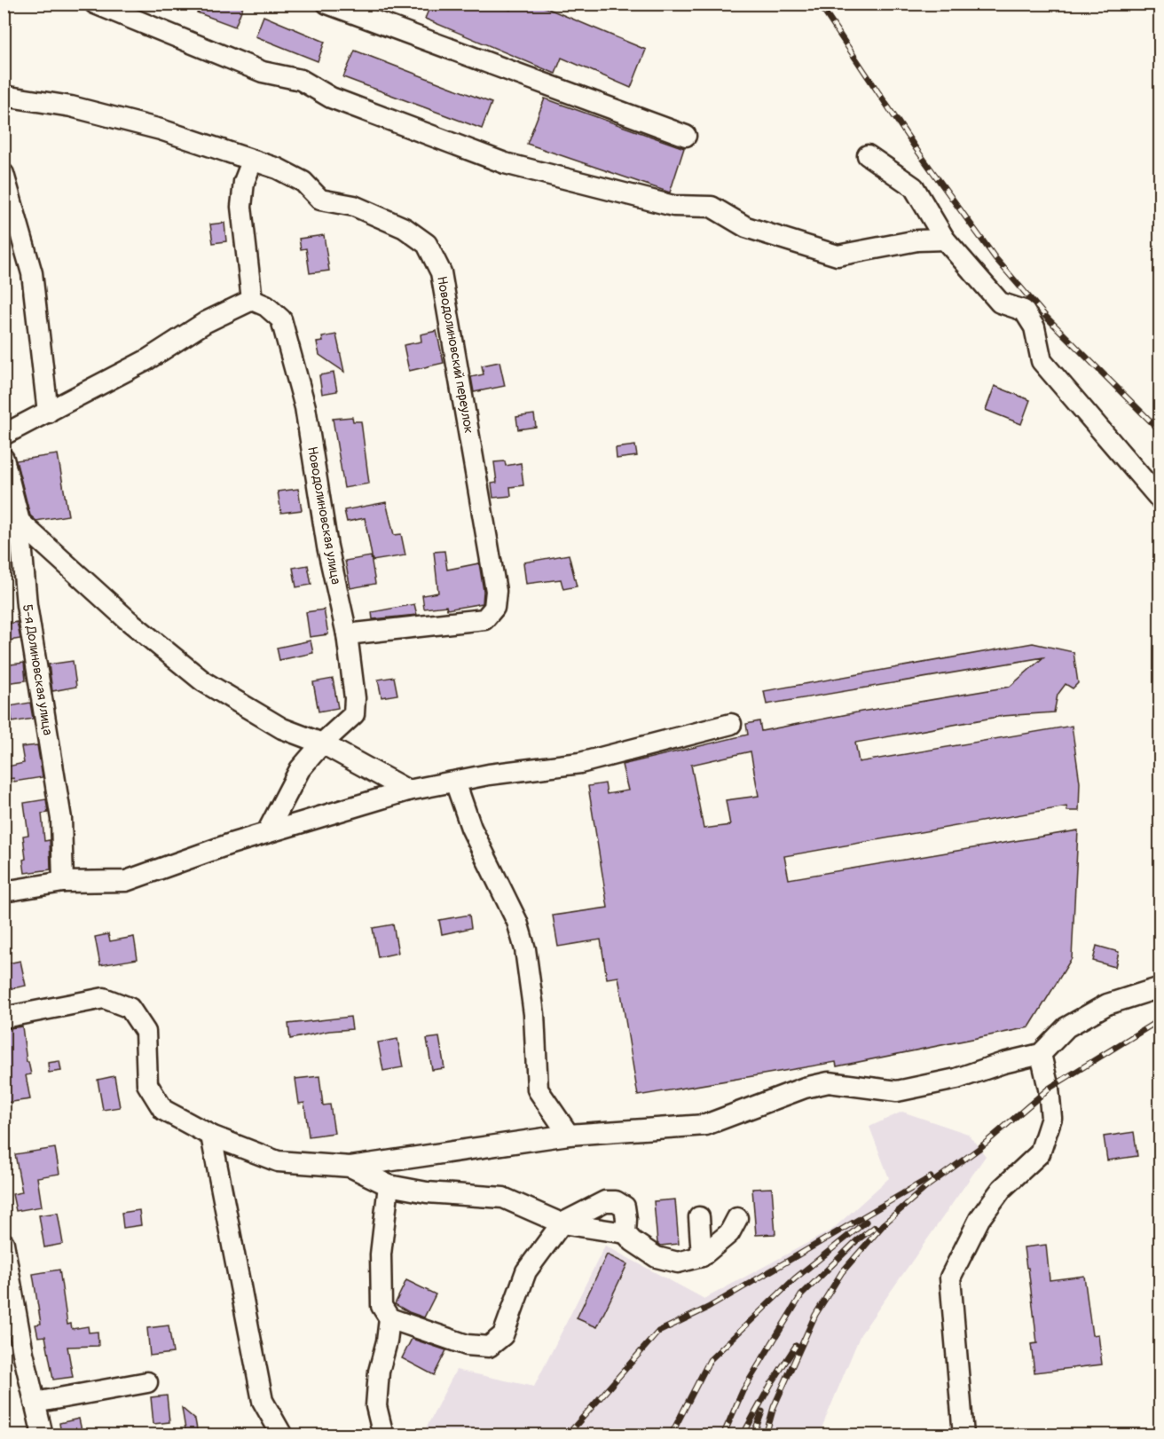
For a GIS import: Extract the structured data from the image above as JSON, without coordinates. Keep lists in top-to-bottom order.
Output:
{
  "streets": {
    "street": ["Новодолиновский переулок", "Новодолиновская улица", "5-я Долиновская улица"]
  },
  "crossings": [
    ["Новодолиновский переулок", "Новодолиновская улица"]
  ]
}
